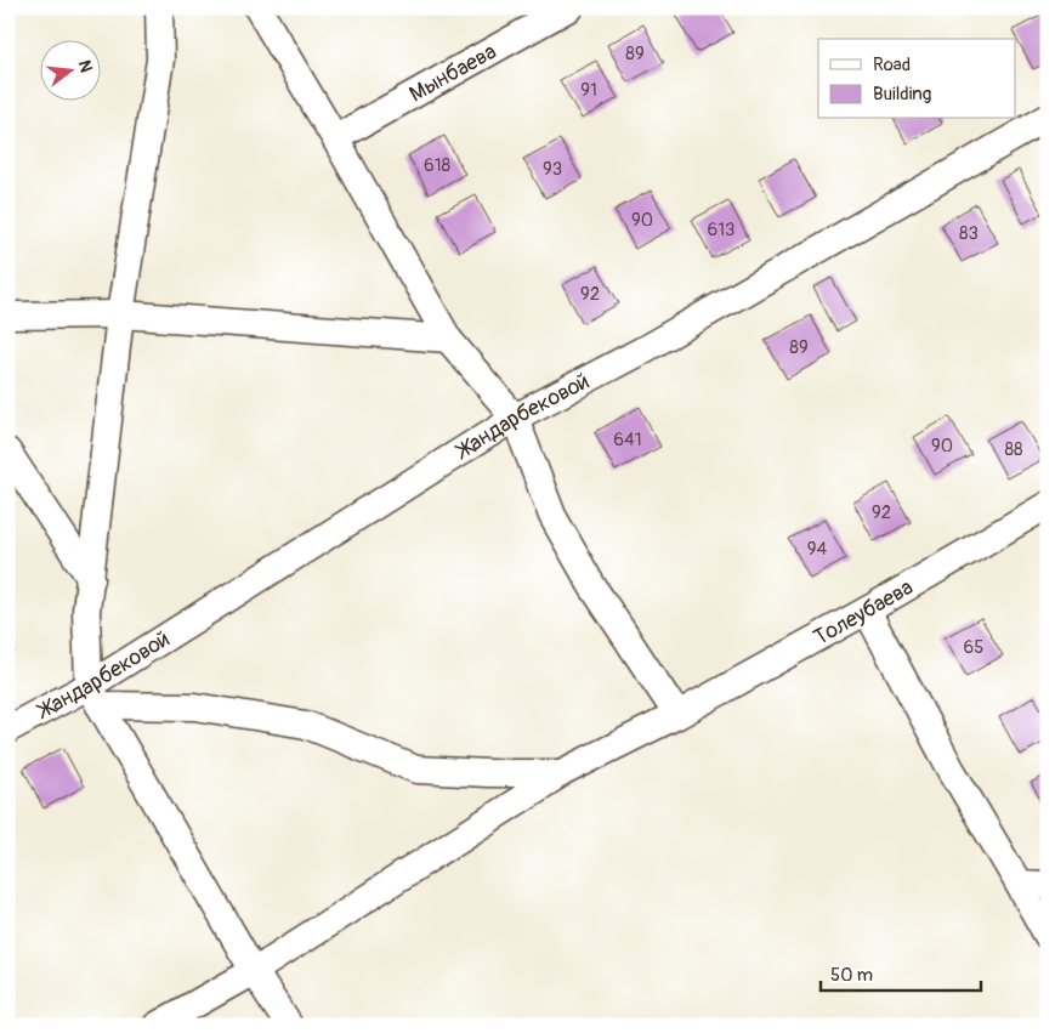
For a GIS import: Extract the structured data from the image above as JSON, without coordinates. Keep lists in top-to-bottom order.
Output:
{
  "streets": {
    "street": ["Мынбаева", "Жандарбековой", "Толеубаева"]
  },
  "house_numbers": [
    "89",
    "91",
    "618",
    "93",
    "90",
    "613",
    "83",
    "92",
    "89",
    "641",
    "90",
    "88",
    "92",
    "94",
    "65"
  ],
  "legend": ["Road", "Building"],
  "scale_bar": "50 m",
  "north": "right"
}
